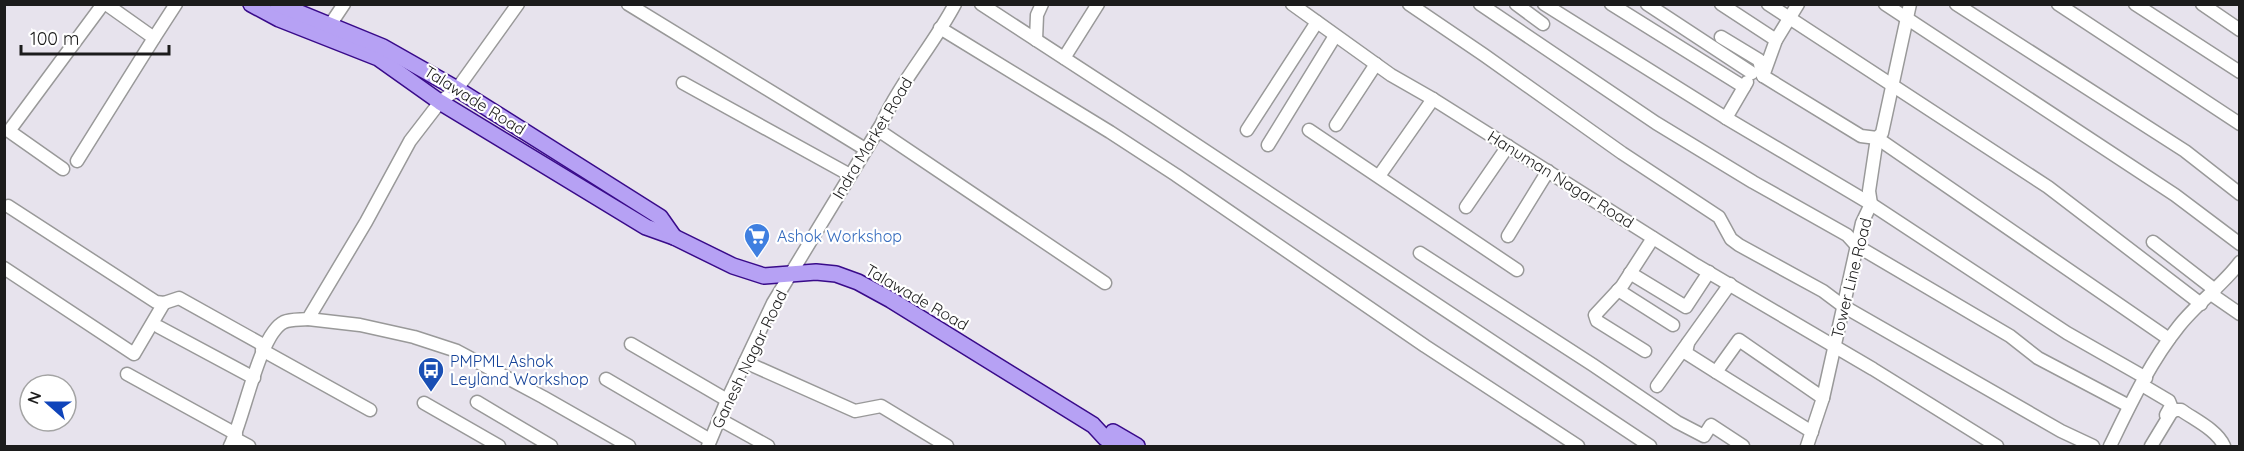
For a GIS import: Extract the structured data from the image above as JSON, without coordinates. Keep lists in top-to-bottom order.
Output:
{
  "streets": {
    "main road": ["Talawade Road"],
    "street": [
      "Indra Market Road",
      "Hanuman Nagar Road",
      "Tower Line Road",
      "Ganesh Nagar Road"
    ]
  },
  "crossings": [
    ["Talawade Road", "Indra Market Road"],
    ["Talawade Road", "Ganesh Nagar Road"],
    ["Indra Market Road", "Ganesh Nagar Road"],
    ["Hanuman Nagar Road", "Tower Line Road"]
  ],
  "places": {
    "supermarket": ["Ashok Workshop"],
    "bus stop": ["PMPML Ashok Leyland Workshop"]
  },
  "scale_bar": "100 m",
  "north": "left"
}
